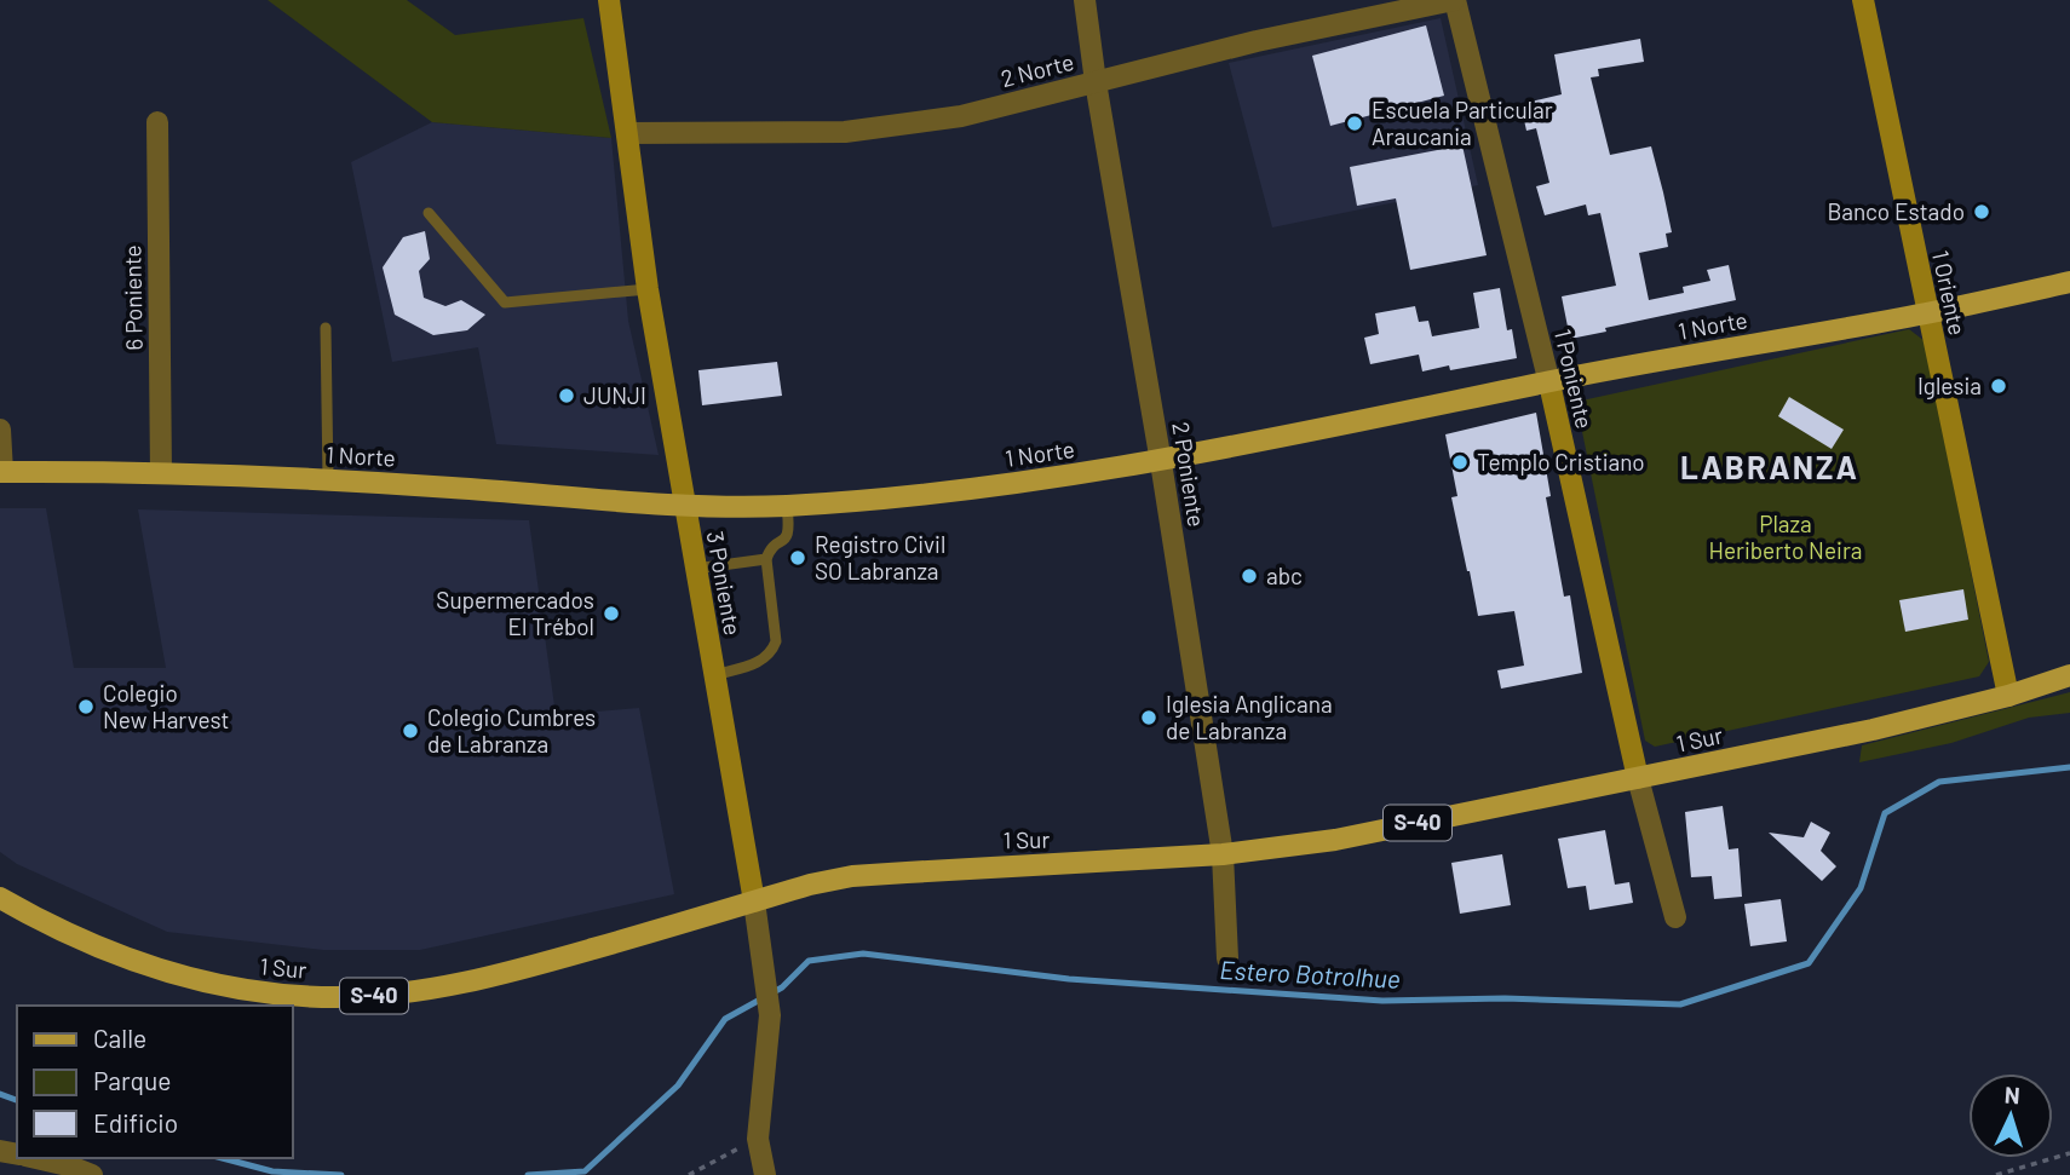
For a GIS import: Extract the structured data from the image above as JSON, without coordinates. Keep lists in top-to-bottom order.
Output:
{
  "streets": {
    "main road": ["1 Norte", "1 Sur", "S-40"],
    "street": [
      "2 Norte",
      "1 Oriente",
      "6 Poniente",
      "1 Poniente",
      "2 Poniente",
      "3 Poniente"
    ]
  },
  "crossings": [
    ["2 Norte", "1 Poniente"],
    ["2 Norte", "2 Poniente"],
    ["2 Norte", "3 Poniente"],
    ["1 Oriente", "1 Norte"],
    ["1 Oriente", "1 Sur"],
    ["6 Poniente", "1 Norte"],
    ["1 Norte", "1 Poniente"],
    ["1 Norte", "2 Poniente"],
    ["1 Norte", "3 Poniente"],
    ["1 Poniente", "1 Sur"],
    ["2 Poniente", "1 Sur"],
    ["3 Poniente", "1 Sur"]
  ],
  "districts": ["LABRANZA"],
  "water": ["Estero Botrolhue"],
  "parks": ["Plaza Heriberto Neira"],
  "places": [
    "Escuela Particular Araucania",
    "Banco Estado",
    "Iglesia",
    "JUNJI",
    "Templo Cristiano",
    "Registro Civil SO Labranza",
    "abc",
    "Supermercados El Trébol",
    "Colegio New Harvest",
    "Iglesia Anglicana de Labranza",
    "Colegio Cumbres de Labranza"
  ],
  "legend": ["Calle", "Parque", "Edificio"],
  "north": "top"
}
